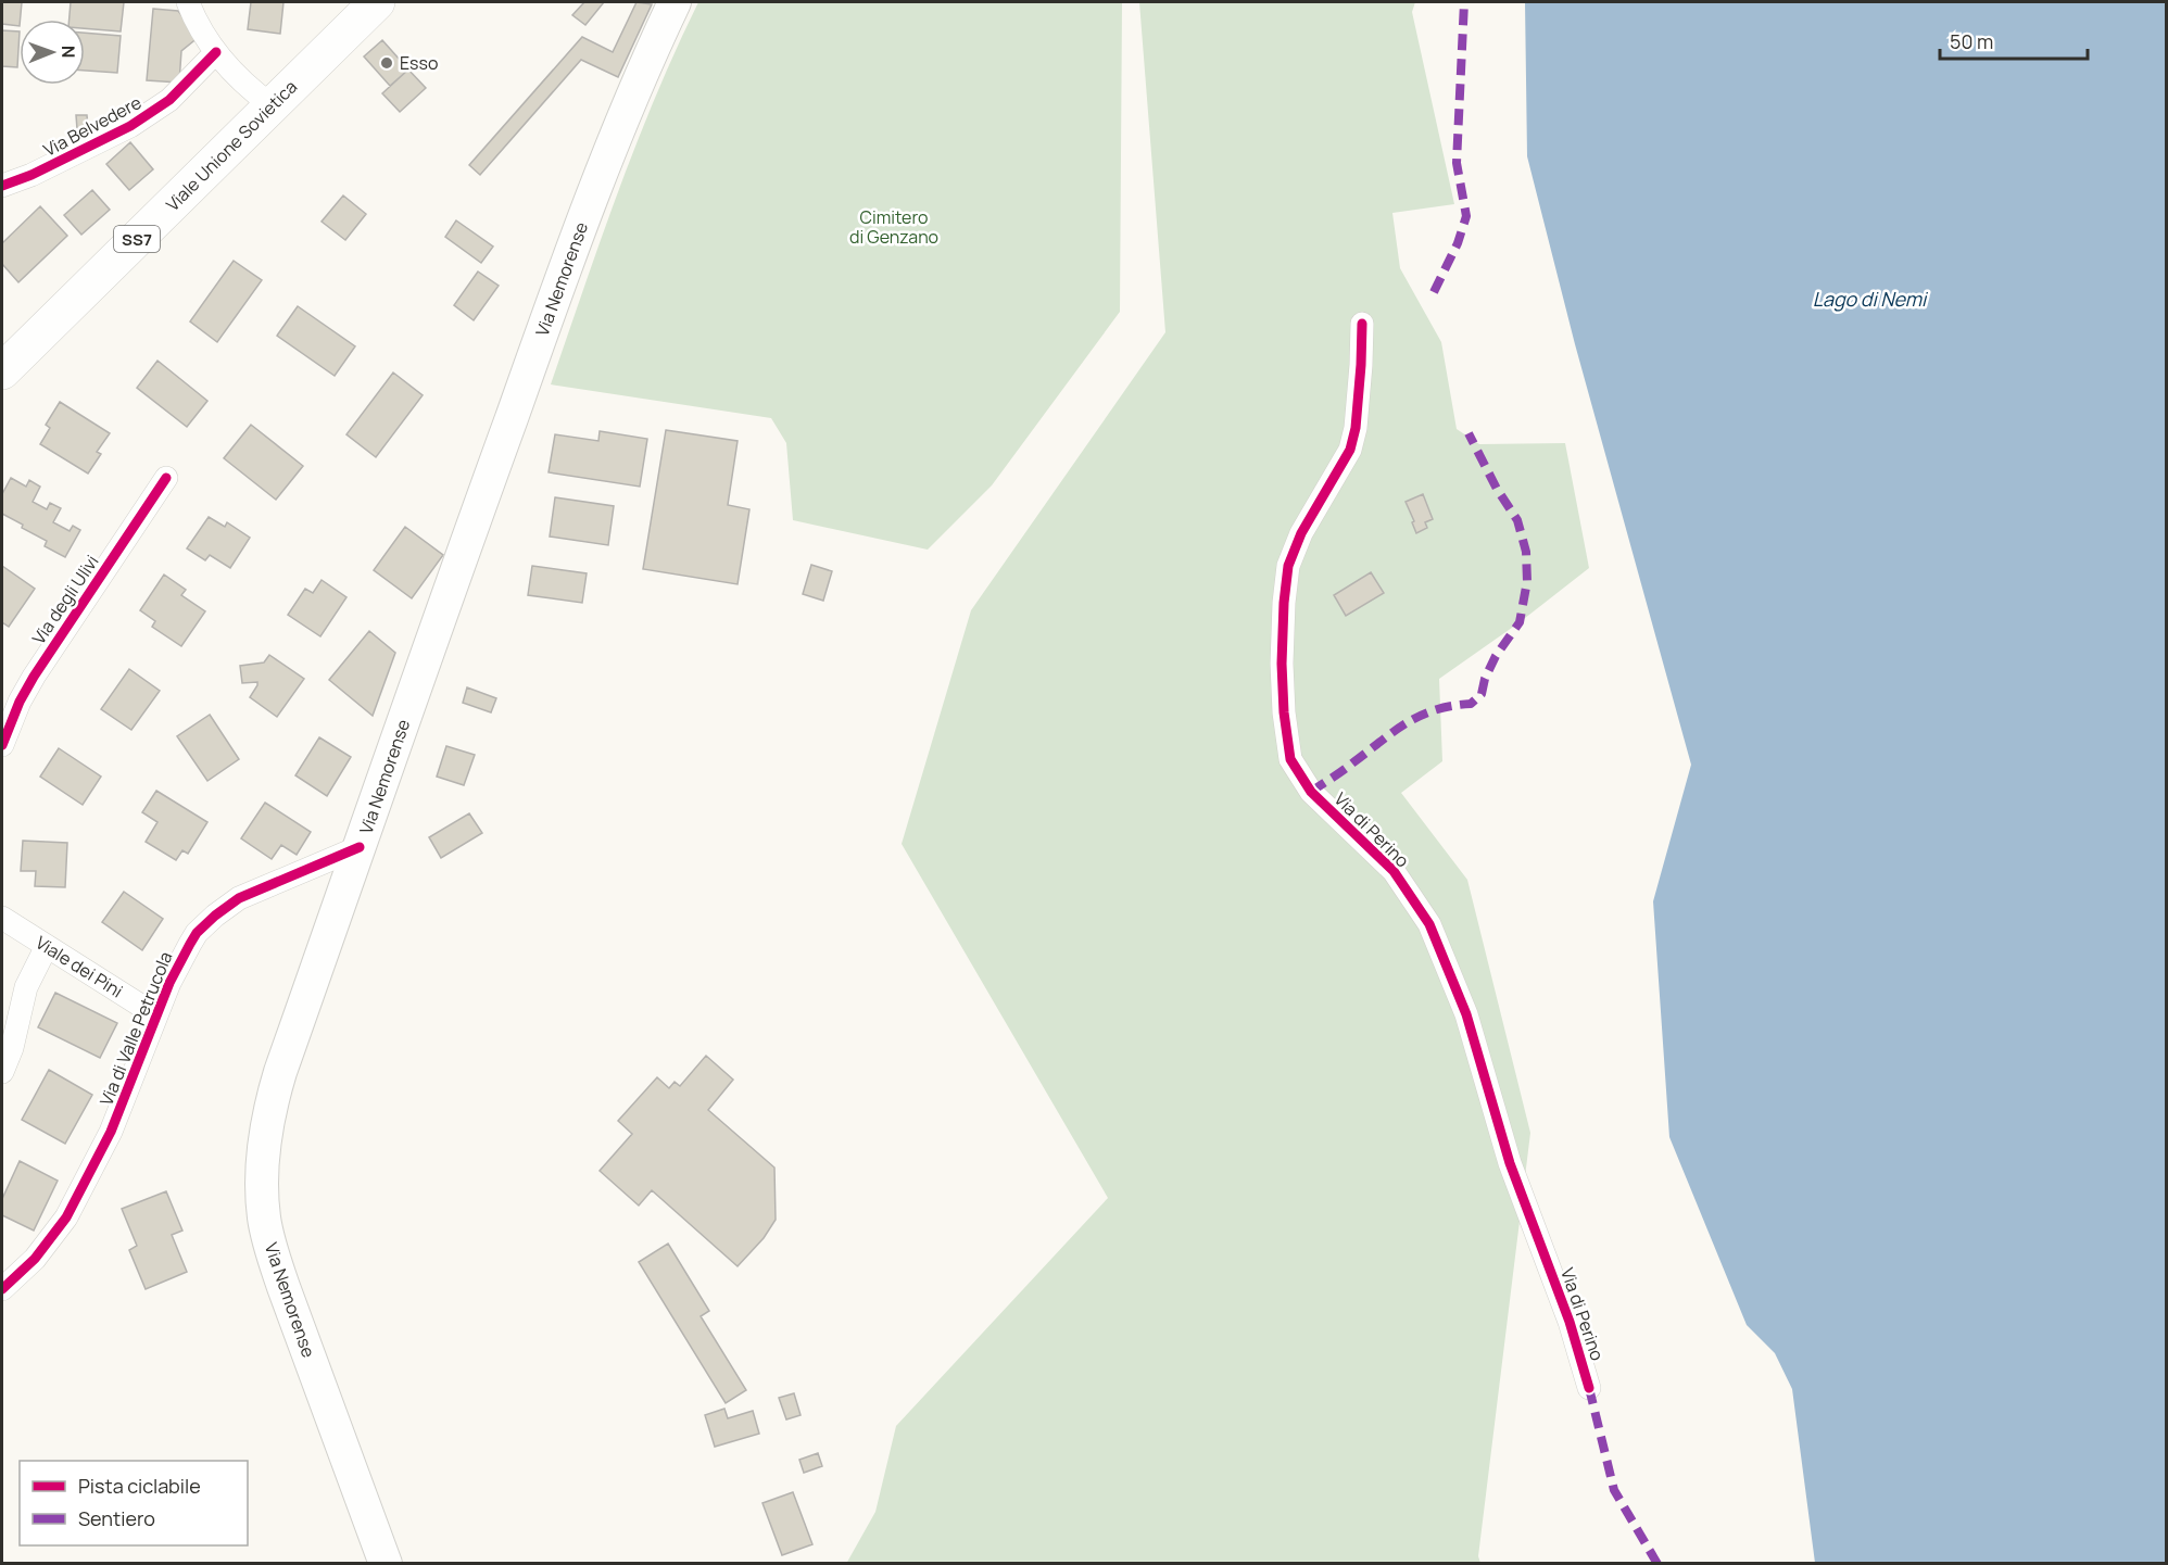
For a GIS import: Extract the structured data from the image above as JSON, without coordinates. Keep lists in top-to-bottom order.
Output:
{
  "streets": {
    "main road": ["Viale Unione Sovietica", "SS7", "Via Nemorense"],
    "street": [
      "Via Belvedere",
      "Via degli Ulivi",
      "Via di Perino",
      "Viale dei Pini",
      "Via di Valle Petrucola"
    ]
  },
  "crossings": [
    ["Via Nemorense", "Via di Valle Petrucola"],
    ["Viale dei Pini", "Via di Valle Petrucola"]
  ],
  "water": ["Lago di Nemi"],
  "parks": ["Cimitero di Genzano"],
  "places": ["Esso"],
  "legend": ["Pista ciclabile", "Sentiero"],
  "scale_bar": "50 m",
  "north": "right"
}
